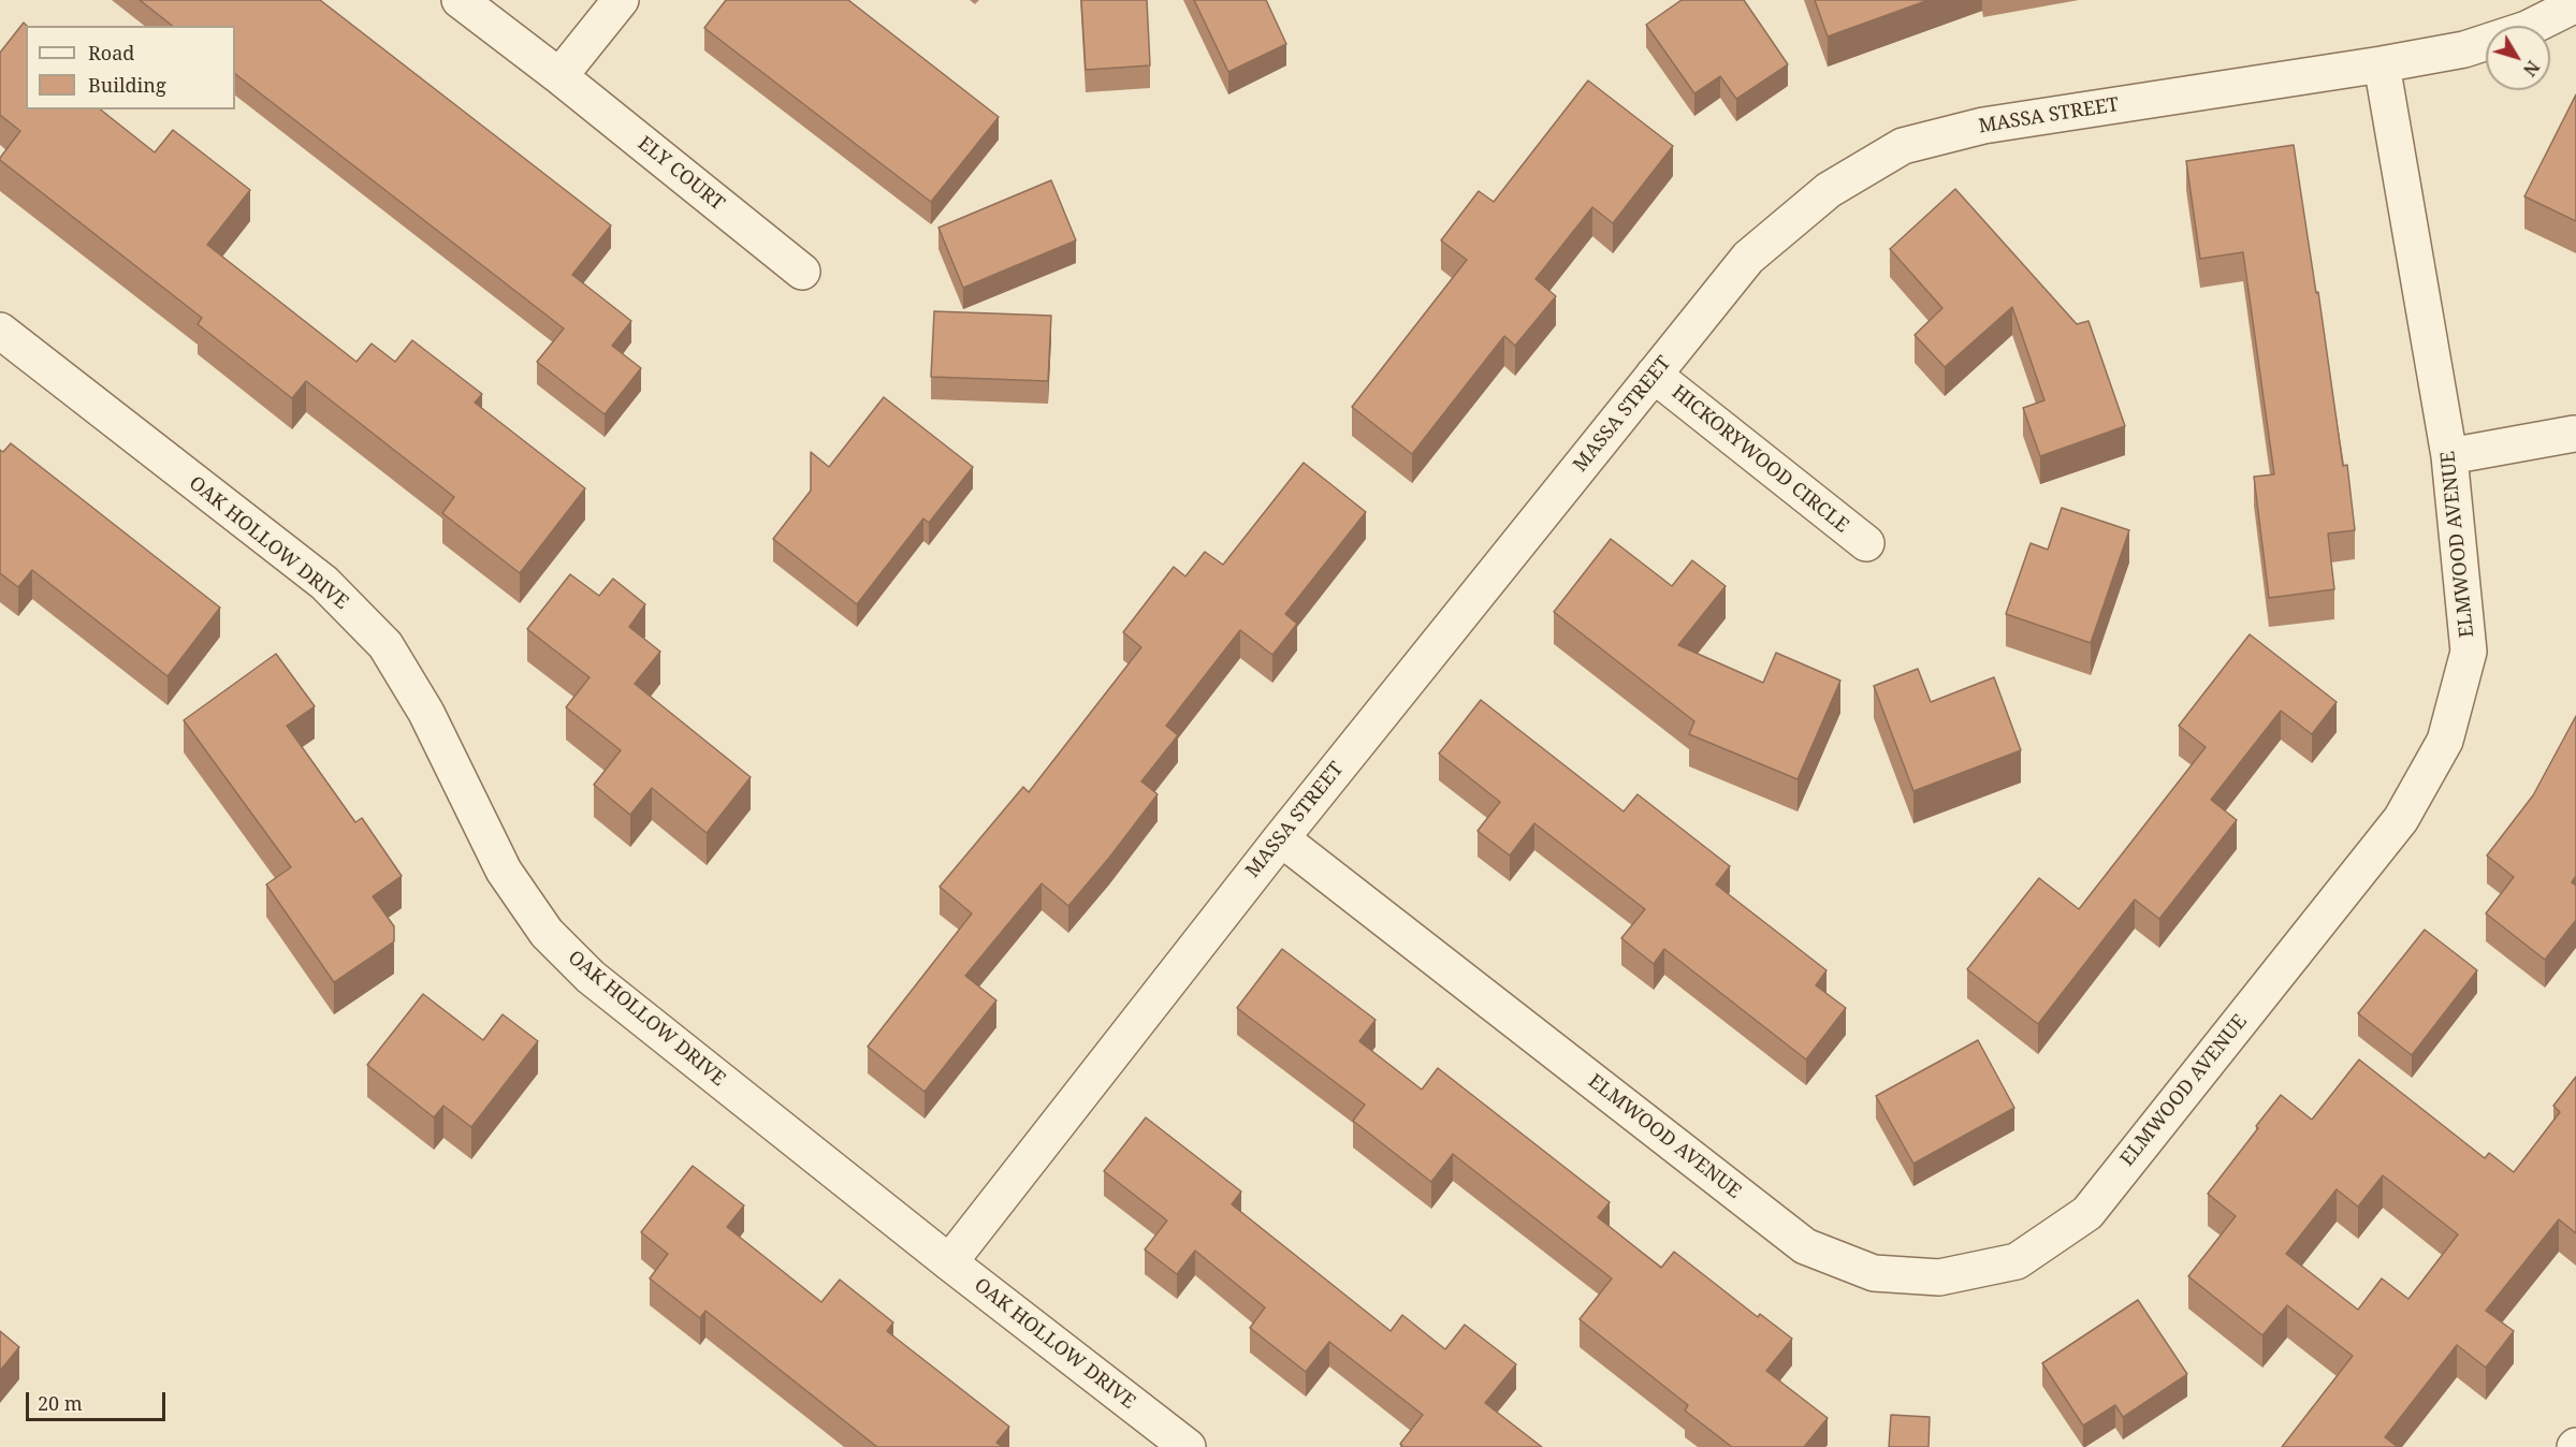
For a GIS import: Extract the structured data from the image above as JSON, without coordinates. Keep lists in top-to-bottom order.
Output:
{
  "streets": {
    "street": [
      "MASSA STREET",
      "ELY COURT",
      "HICKORYWOOD CIRCLE",
      "OAK HOLLOW DRIVE",
      "ELMWOOD AVENUE"
    ]
  },
  "crossings": [
    ["MASSA STREET", "HICKORYWOOD CIRCLE"],
    ["MASSA STREET", "OAK HOLLOW DRIVE"],
    ["MASSA STREET", "ELMWOOD AVENUE"]
  ],
  "legend": ["Road", "Building"],
  "scale_bar": "20 m",
  "north": "bottom right"
}
